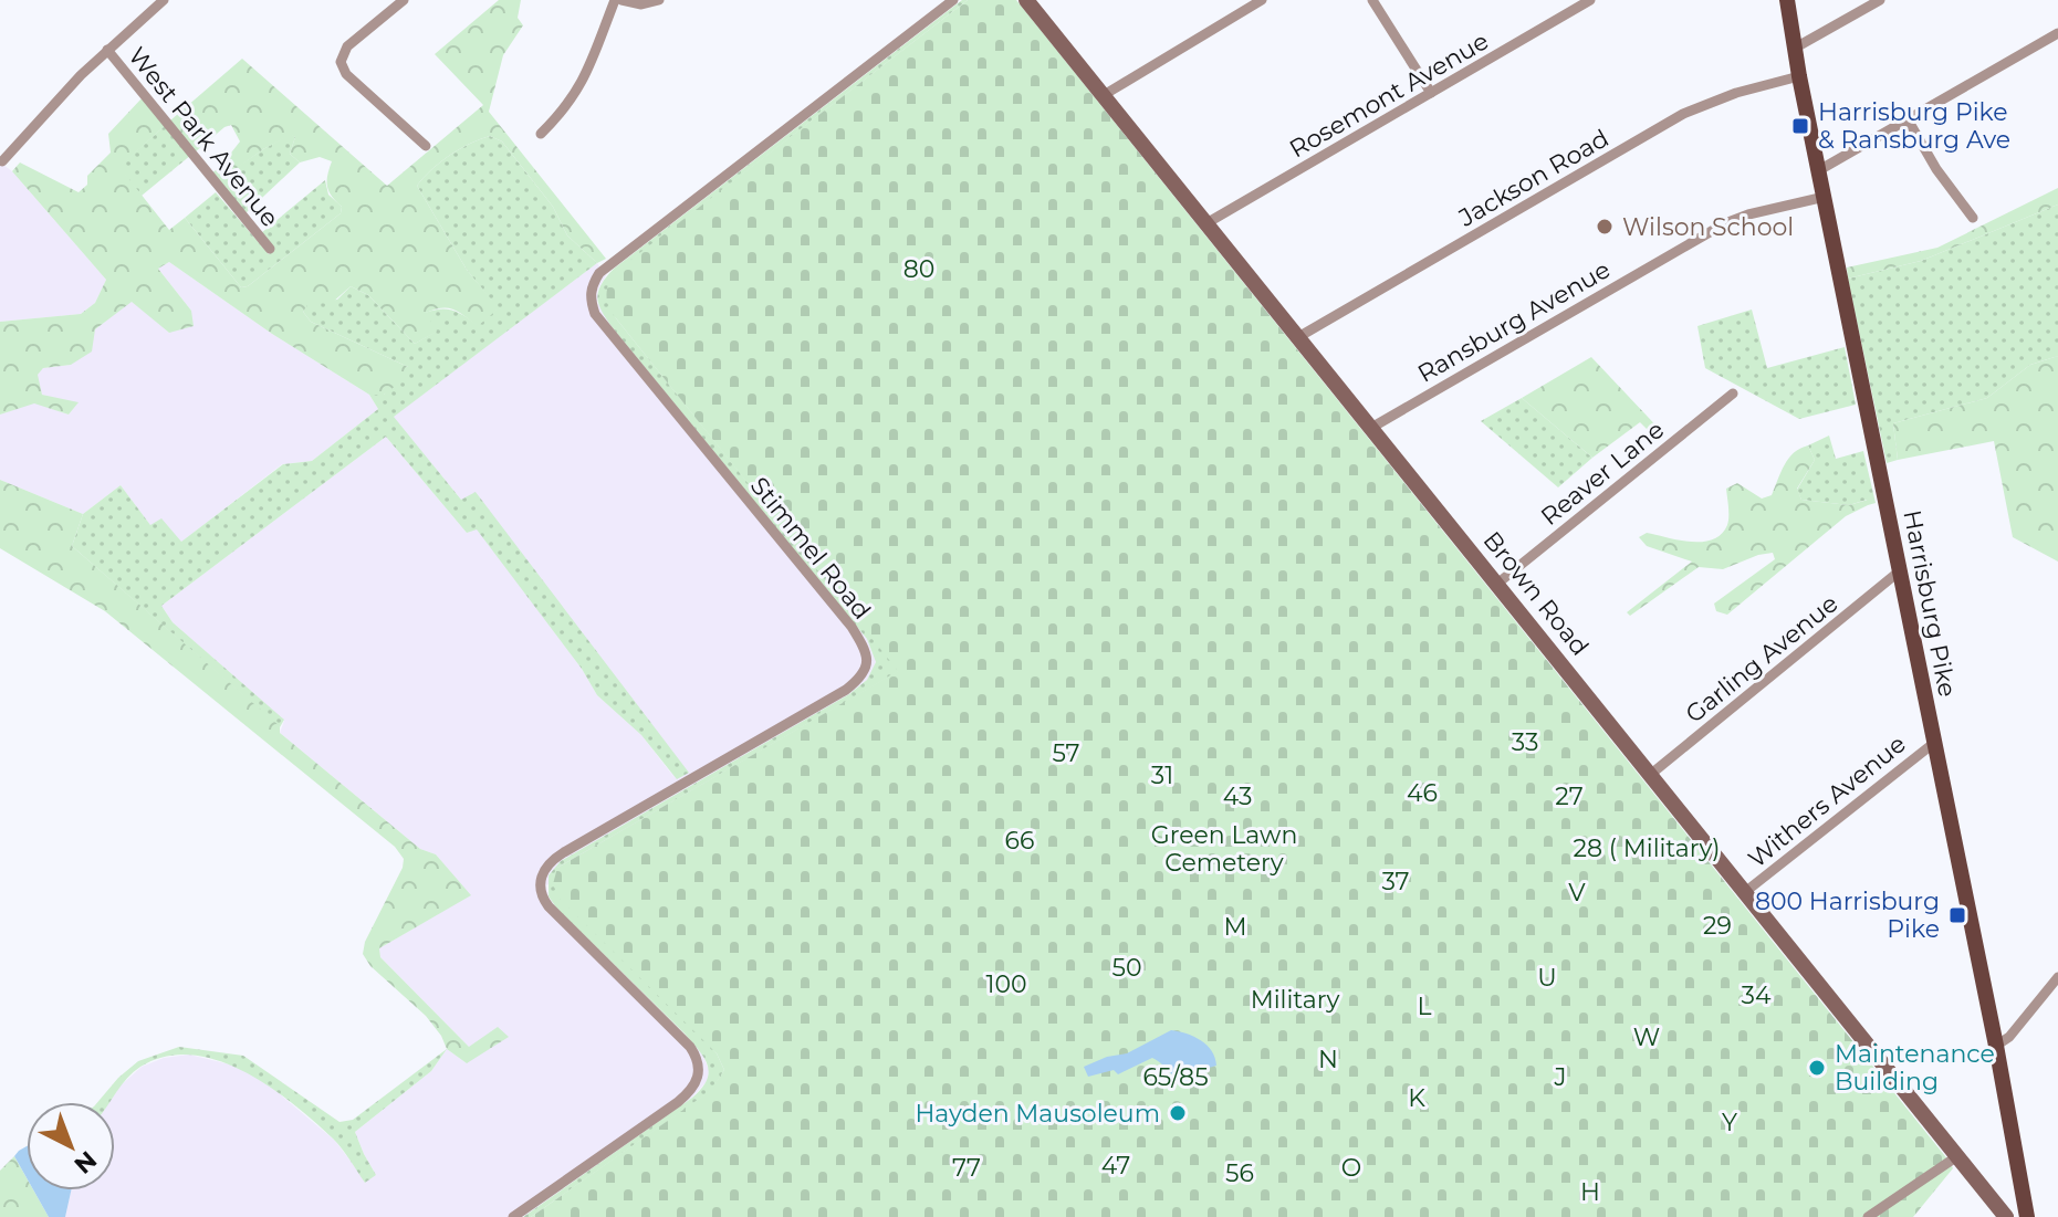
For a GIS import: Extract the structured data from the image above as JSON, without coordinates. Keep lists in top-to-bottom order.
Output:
{
  "streets": {
    "main road": ["Brown Road", "Harrisburg Pike"],
    "street": [
      "Rosemont Avenue",
      "West Park Avenue",
      "Jackson Road",
      "Ransburg Avenue",
      "Reaver Lane",
      "Stimmel Road",
      "Garling Avenue",
      "Withers Avenue"
    ]
  },
  "crossings": [
    ["Rosemont Avenue", "Brown Road"],
    ["Jackson Road", "Brown Road"],
    ["Jackson Road", "Harrisburg Pike"],
    ["Ransburg Avenue", "Brown Road"],
    ["Ransburg Avenue", "Harrisburg Pike"],
    ["Reaver Lane", "Brown Road"],
    ["Brown Road", "Garling Avenue"],
    ["Brown Road", "Withers Avenue"],
    ["Harrisburg Pike", "Garling Avenue"],
    ["Harrisburg Pike", "Withers Avenue"]
  ],
  "parks": [
    "80",
    "33",
    "57",
    "31",
    "46",
    "43",
    "27",
    "Green Lawn Cemetery",
    "66",
    "28 ( Military)",
    "37",
    "V",
    "29",
    "M",
    "50",
    "U",
    "100",
    "34",
    "Military",
    "L",
    "W",
    "N",
    "65/85",
    "J",
    "K",
    "Y",
    "47",
    "77",
    "O",
    "56",
    "H"
  ],
  "places": {
    "transit": ["Harrisburg Pike & Ransburg Ave", "800 Harrisburg Pike"],
    "other": ["Wilson School", "Maintenance Building", "Hayden Mausoleum"]
  },
  "north": "bottom right"
}
